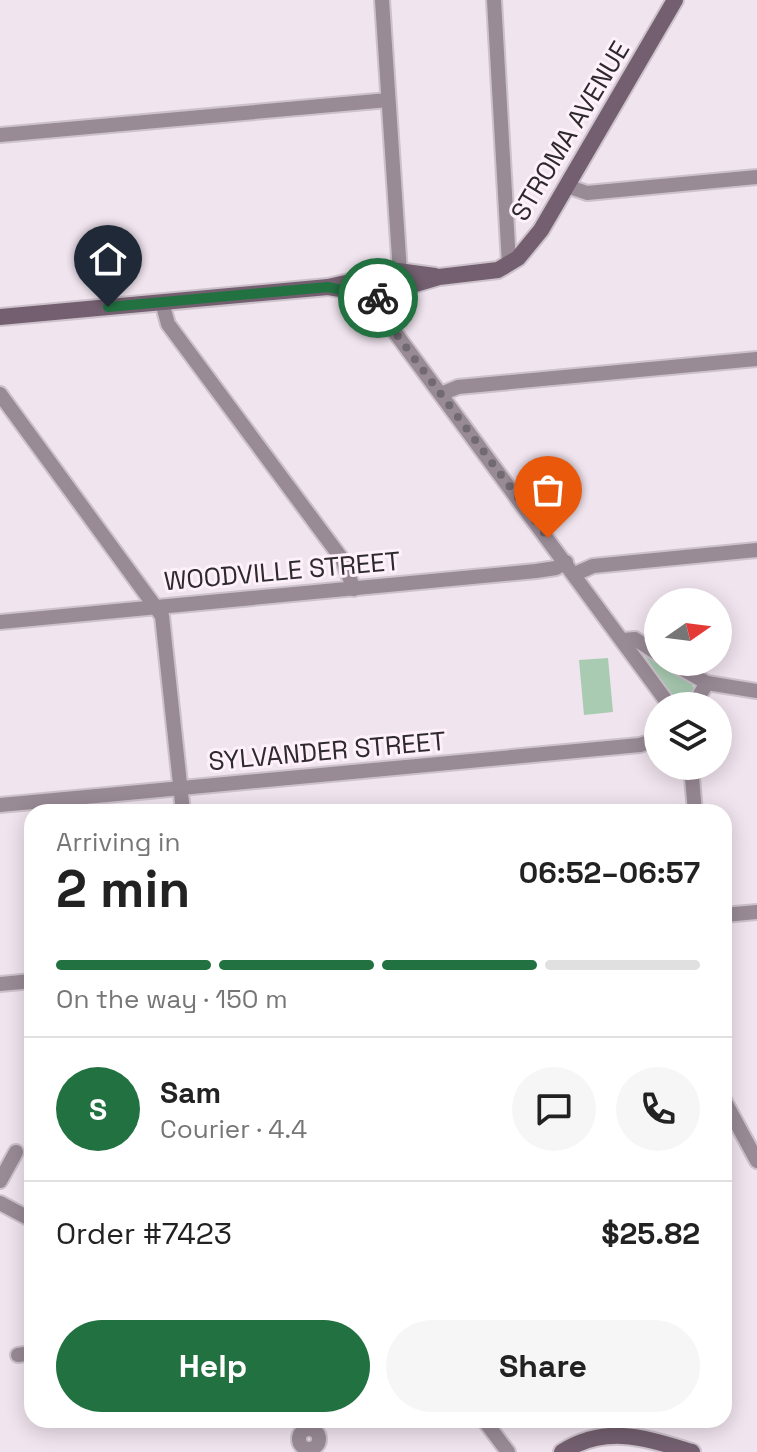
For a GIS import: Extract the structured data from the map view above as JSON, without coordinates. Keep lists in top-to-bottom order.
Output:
{
  "streets": {
    "street": ["STROMA AVENUE", "WOODVILLE STREET", "SYLVANDER STREET"]
  },
  "north": "right",
  "page": {
    "heading": ["2 min", "Arriving in", "06:52–06:57"],
    "panel": [
      "Sam",
      "Courier · 4.4",
      "Order #7423",
      "$25.82"
    ],
    "bar": "On the way · 150 m",
    "round": "S",
    "buttons": ["Help", "Share"]
  }
}
